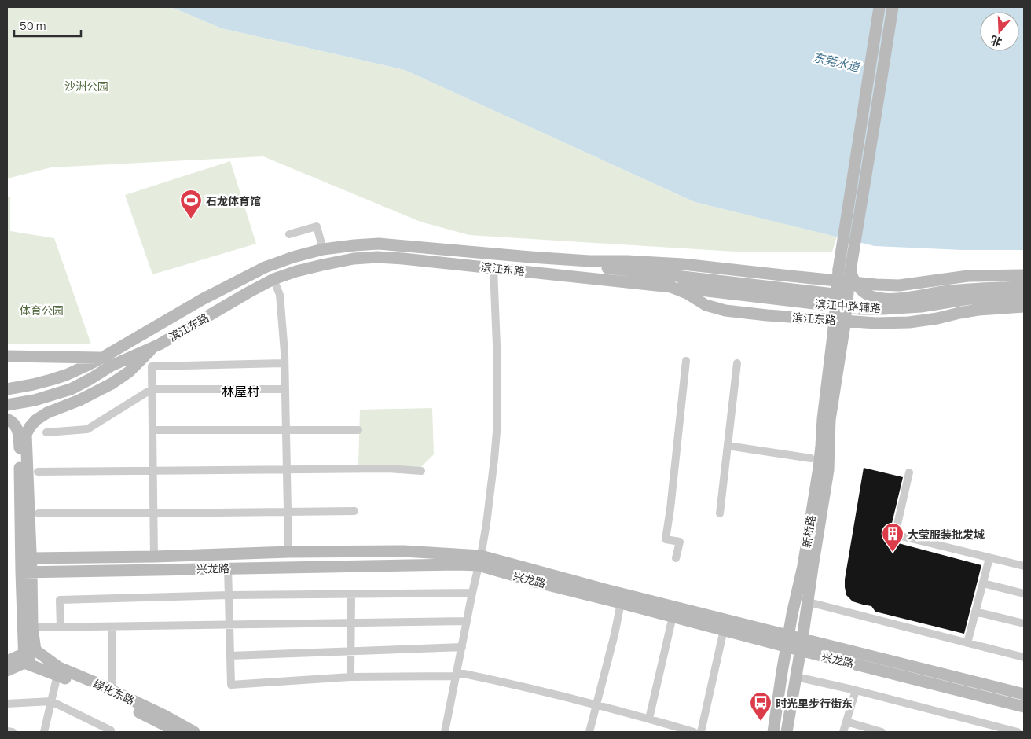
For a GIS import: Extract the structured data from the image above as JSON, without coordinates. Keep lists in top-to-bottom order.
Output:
{
  "streets": {
    "main road": [
      "滨江东路",
      "滨江中路辅路",
      "新桥路",
      "兴龙路",
      "绿化东路"
    ]
  },
  "crossings": [
    ["滨江东路", "滨江中路辅路"],
    ["滨江中路辅路", "新桥路"],
    ["新桥路", "兴龙路"]
  ],
  "districts": ["林屋村"],
  "water": ["东莞水道"],
  "parks": ["沙洲公园", "体育公园"],
  "places": {
    "sports": ["石龙体育馆"],
    "building": ["大莹服装批发城"],
    "bus stop": ["时光里步行街东"]
  },
  "scale_bar": "50 m",
  "north": "bottom"
}
